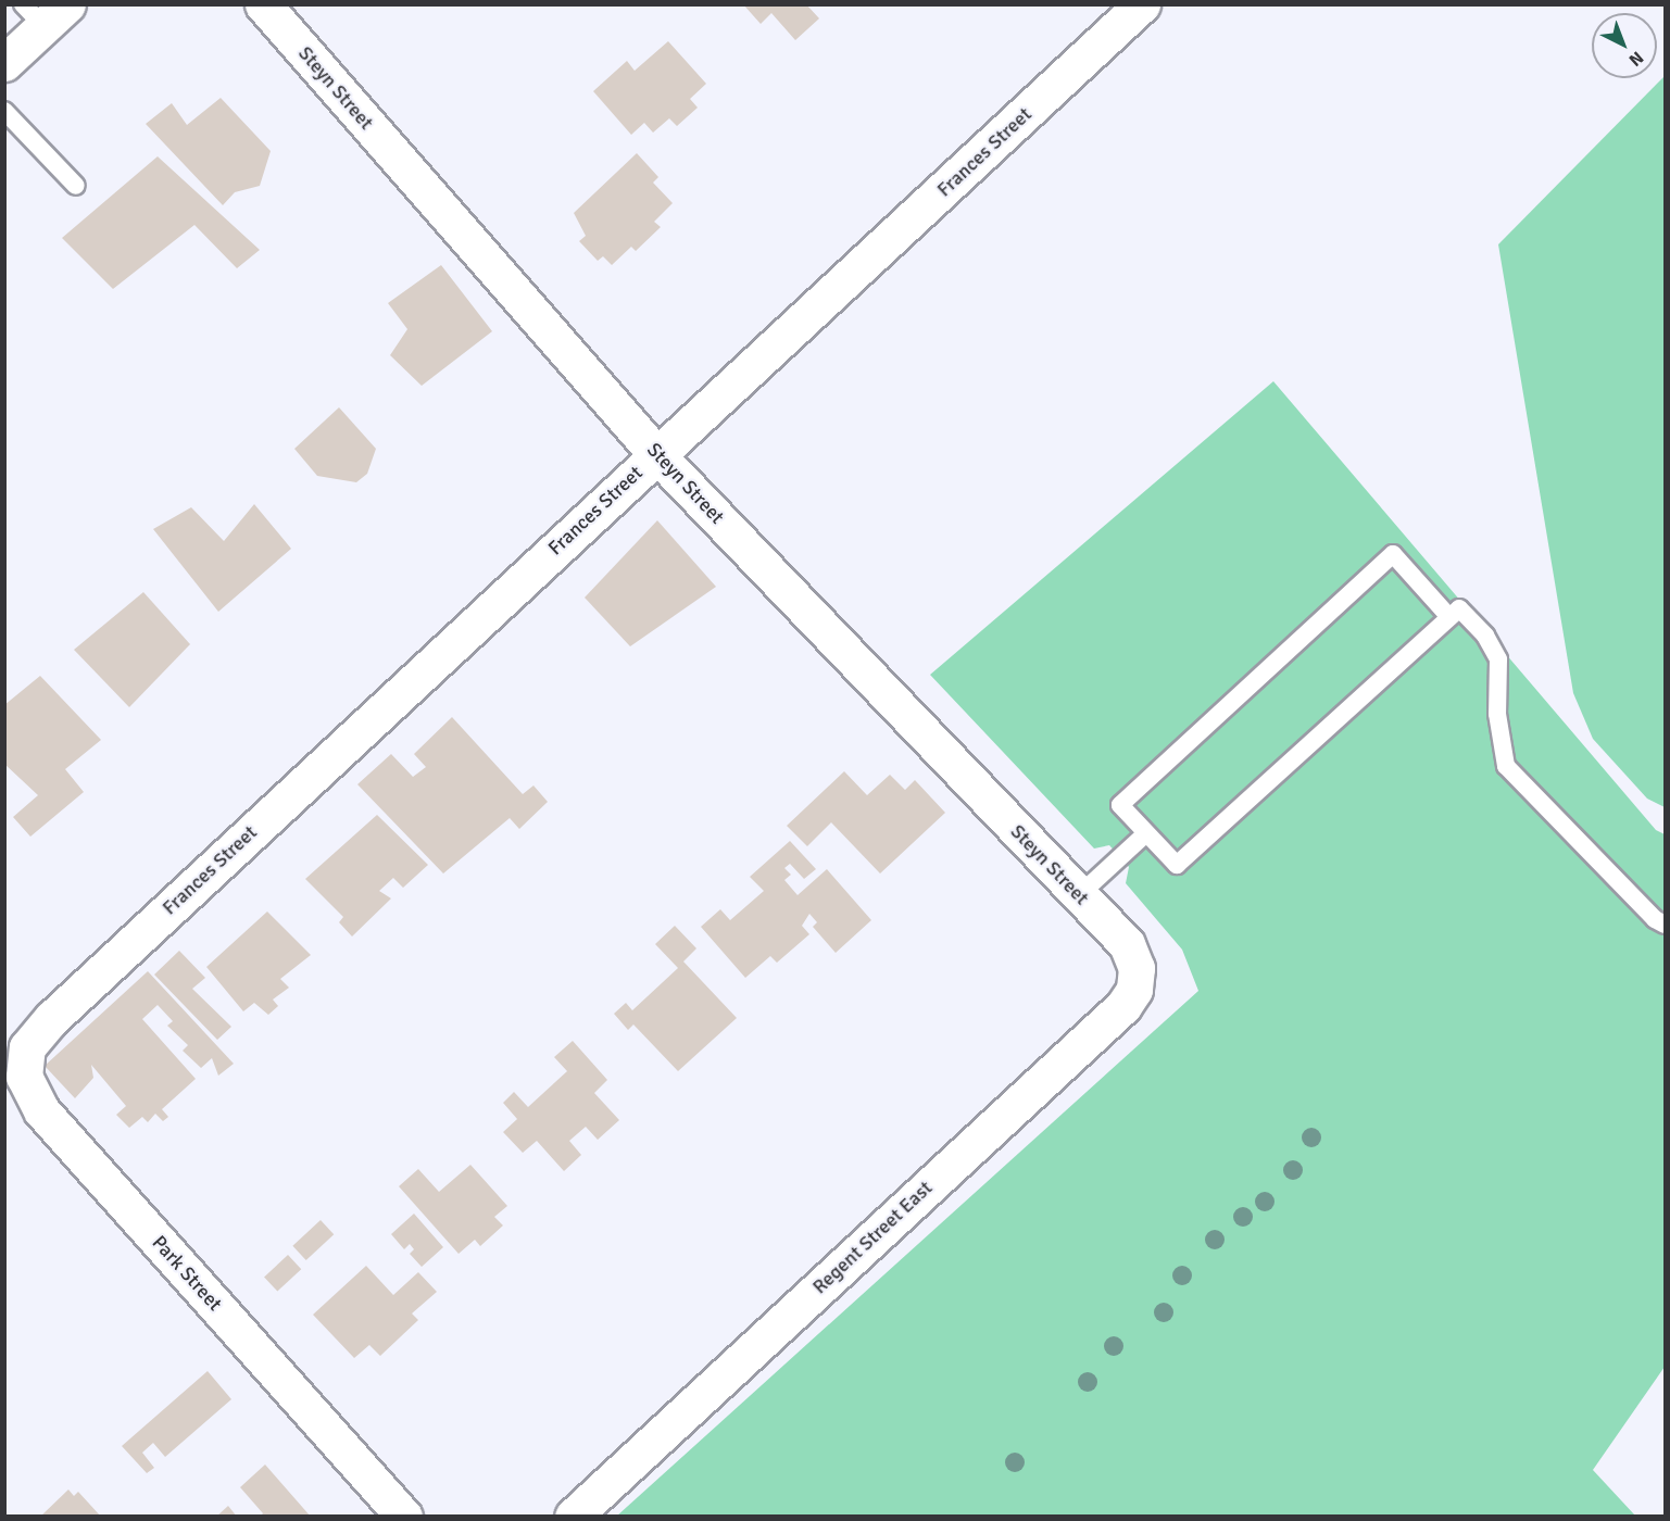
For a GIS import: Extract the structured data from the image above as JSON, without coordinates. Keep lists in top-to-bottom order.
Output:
{
  "streets": {
    "street": [
      "Steyn Street",
      "Frances Street",
      "Regent Street East",
      "Park Street"
    ]
  },
  "crossings": [
    ["Steyn Street", "Frances Street"],
    ["Steyn Street", "Regent Street East"],
    ["Frances Street", "Park Street"]
  ],
  "north": "bottom right"
}
